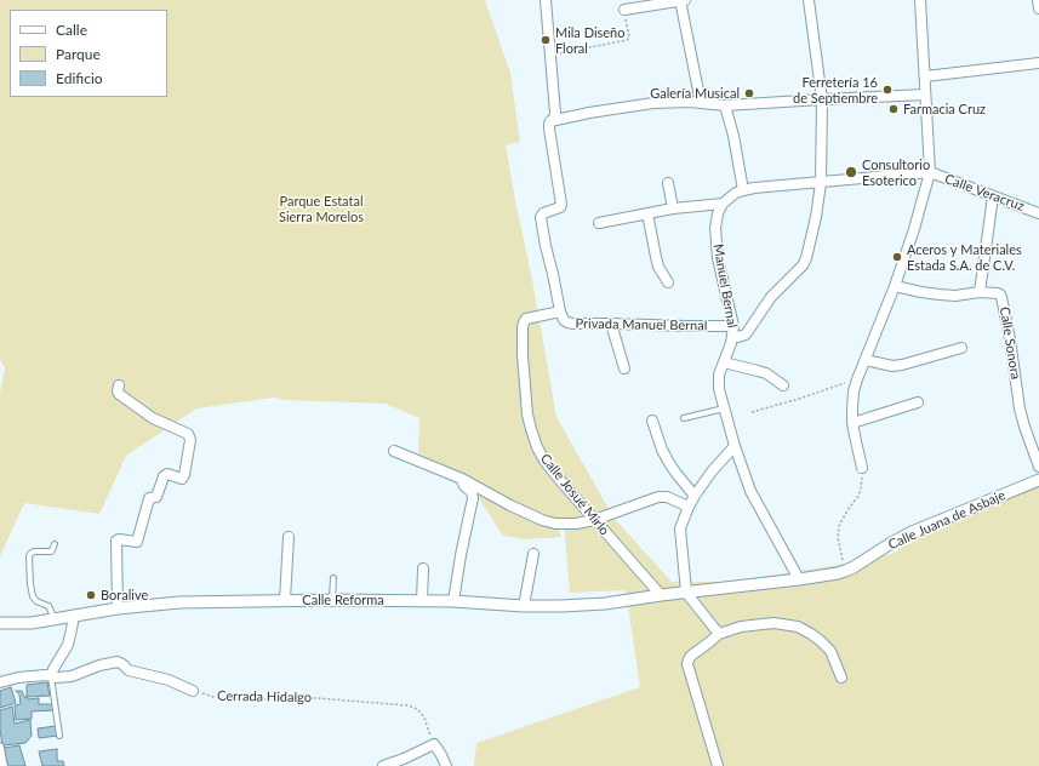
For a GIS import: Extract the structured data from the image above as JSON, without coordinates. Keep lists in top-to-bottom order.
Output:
{
  "streets": {
    "street": [
      "Calle Veracruz",
      "Manuel Bernal",
      "Privada Manuel Bernal",
      "Calle Sonora",
      "Calle Josué Mirlo",
      "Calle Juana de Asbaje",
      "Calle Reforma"
    ],
    "path": ["Cerrada Hidalgo"]
  },
  "crossings": [
    ["Manuel Bernal", "Privada Manuel Bernal"],
    ["Manuel Bernal", "Calle Juana de Asbaje"],
    ["Privada Manuel Bernal", "Calle Josué Mirlo"],
    ["Calle Josué Mirlo", "Calle Reforma"],
    ["Calle Juana de Asbaje", "Calle Reforma"]
  ],
  "parks": ["Parque Estatal Sierra Morelos"],
  "places": [
    "Mila Diseño Floral",
    "Ferretería 16 de Septiembre",
    "Galería Musical",
    "Farmacia Cruz",
    "Consultorio Esoterico",
    "Aceros y Materiales Estada S.A. de C.V.",
    "Boralive"
  ],
  "legend": ["Calle", "Parque", "Edificio"]
}
